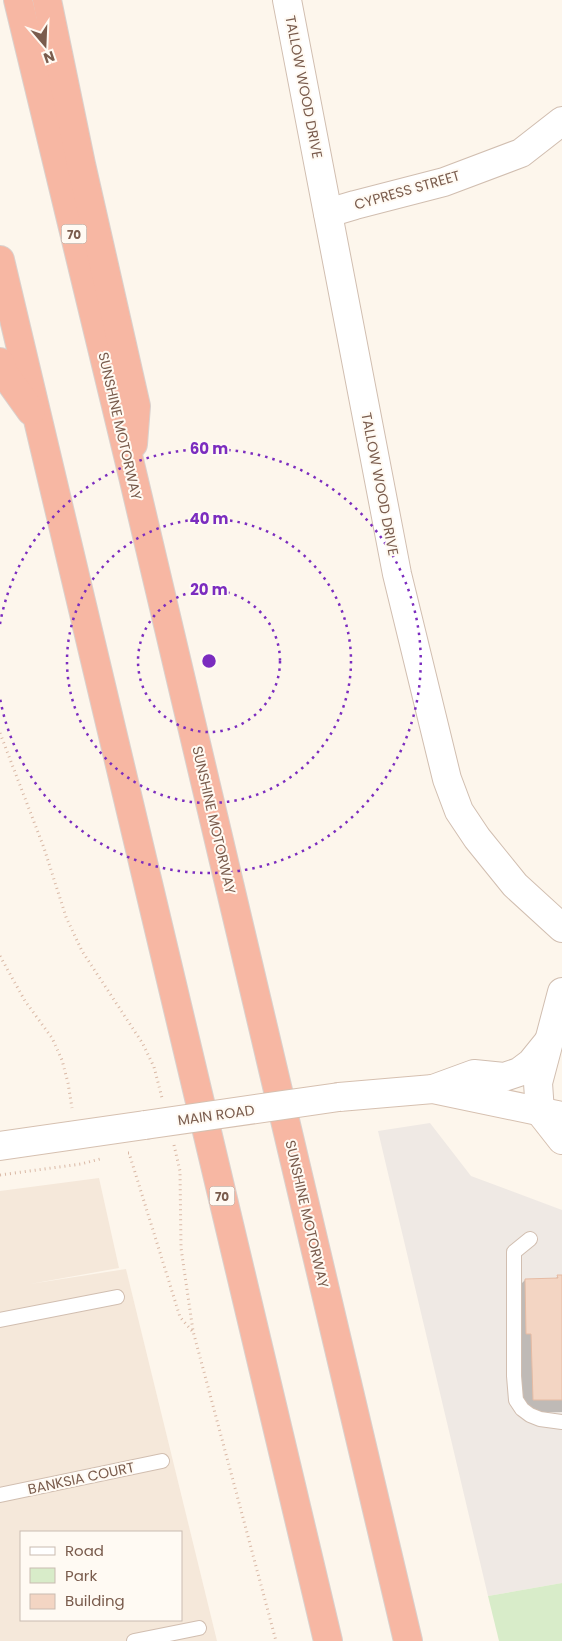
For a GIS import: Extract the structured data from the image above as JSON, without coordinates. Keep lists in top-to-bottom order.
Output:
{
  "streets": {
    "highway": ["70", "SUNSHINE MOTORWAY"],
    "street": ["TALLOW WOOD DRIVE", "CYPRESS STREET", "MAIN ROAD"],
    "lane": ["BANKSIA COURT"]
  },
  "crossings": [
    ["TALLOW WOOD DRIVE", "CYPRESS STREET"]
  ],
  "legend": ["Road", "Park", "Building"],
  "north": "bottom",
  "rings": ["60 m", "40 m", "20 m"]
}
